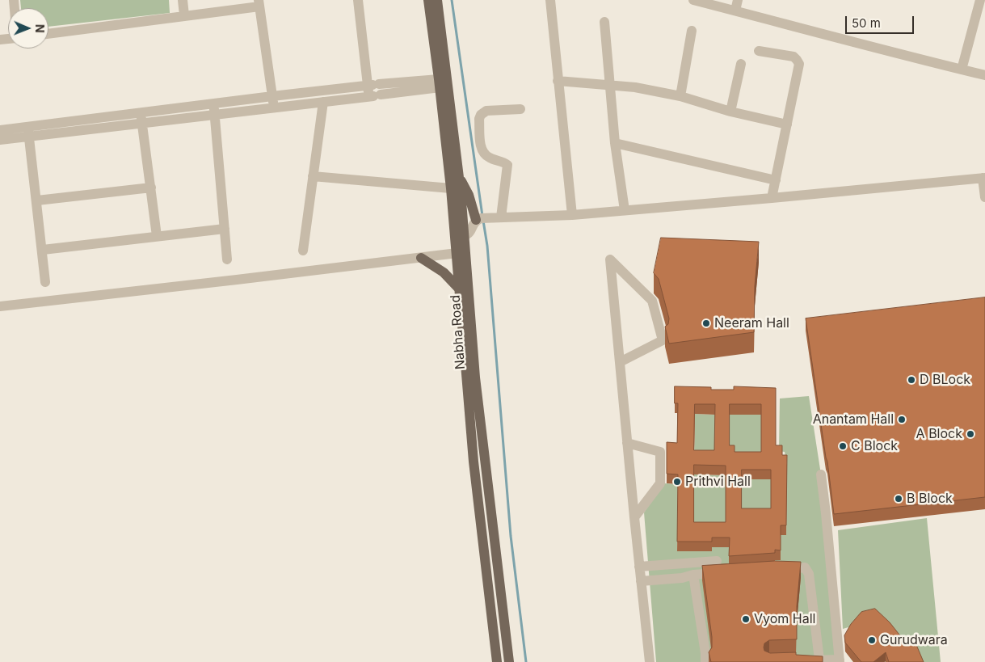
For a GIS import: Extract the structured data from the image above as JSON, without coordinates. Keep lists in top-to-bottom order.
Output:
{
  "streets": {
    "main road": ["Nabha Road"]
  },
  "places": [
    "Neeram Hall",
    "D BLock",
    "Anantam Hall",
    "A Block",
    "C Block",
    "Prithvi Hall",
    "B Block",
    "Vyom Hall",
    "Gurudwara"
  ],
  "scale_bar": "50 m",
  "north": "right"
}
